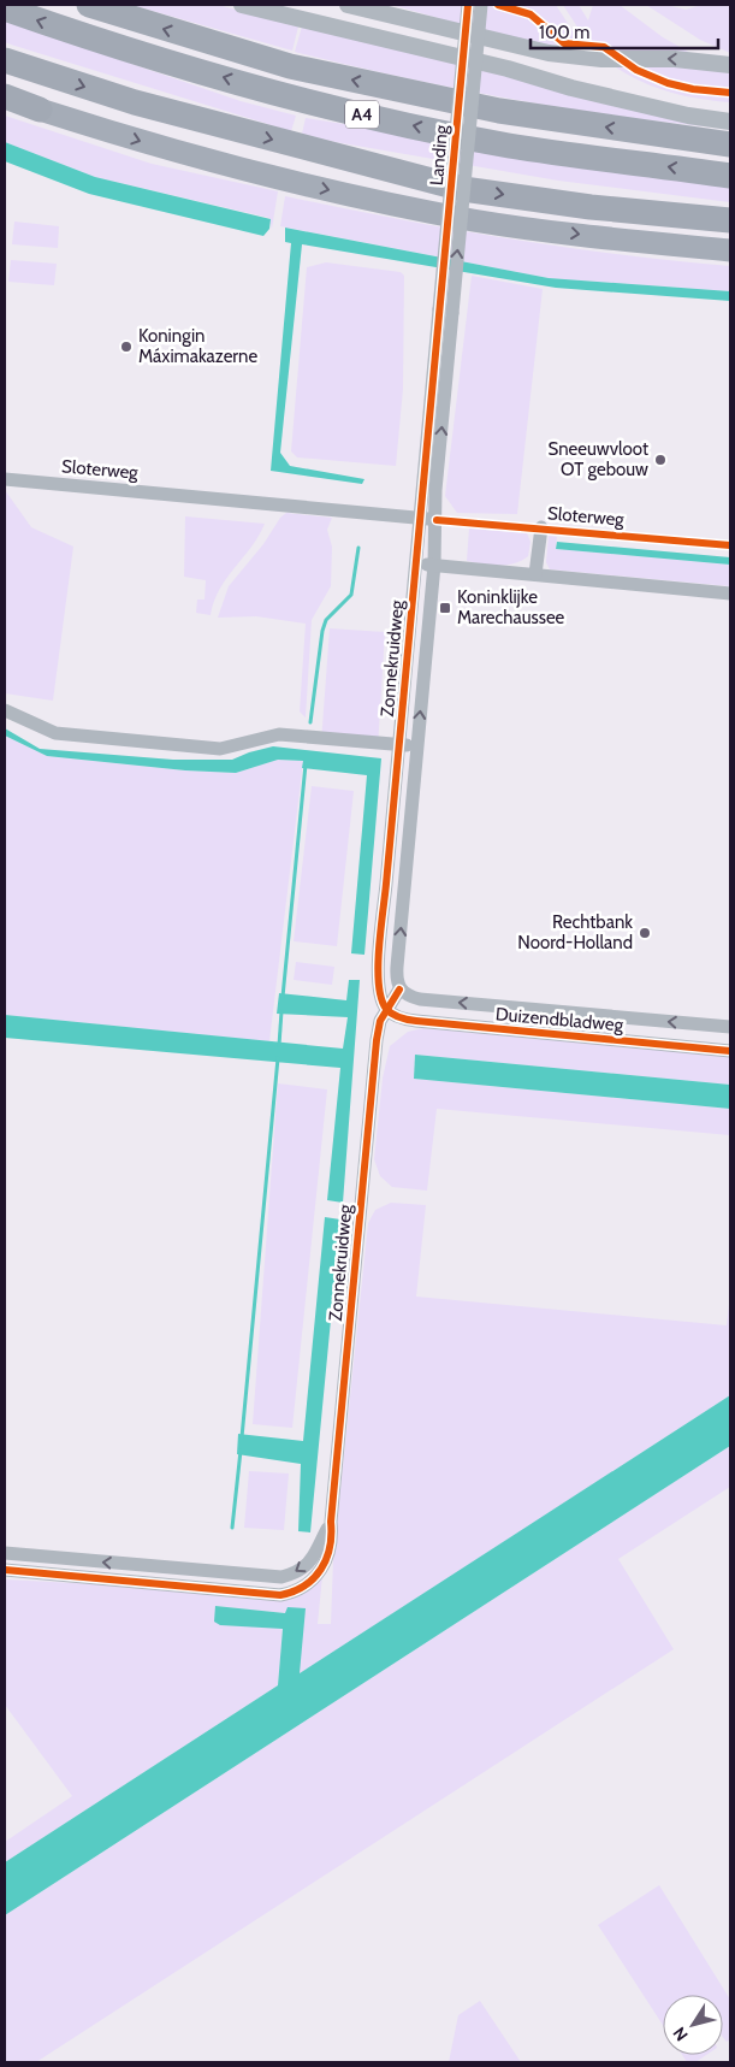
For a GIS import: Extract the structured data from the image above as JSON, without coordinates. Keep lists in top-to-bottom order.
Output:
{
  "streets": {
    "highway": ["A4"],
    "street": [
      "Landing",
      "Sloterweg",
      "Zonnekruidweg",
      "Duizendbladweg"
    ]
  },
  "crossings": [
    ["Landing", "Zonnekruidweg"],
    ["Sloterweg", "Zonnekruidweg"],
    ["Zonnekruidweg", "Duizendbladweg"]
  ],
  "places": {
    "other": ["Koningin Máximakazerne", "Sneeuwvloot OT gebouw", "Rechtbank Noord-Holland"],
    "transit": ["Koninklijke Marechaussee"]
  },
  "scale_bar": "100 m",
  "north": "bottom left"
}
